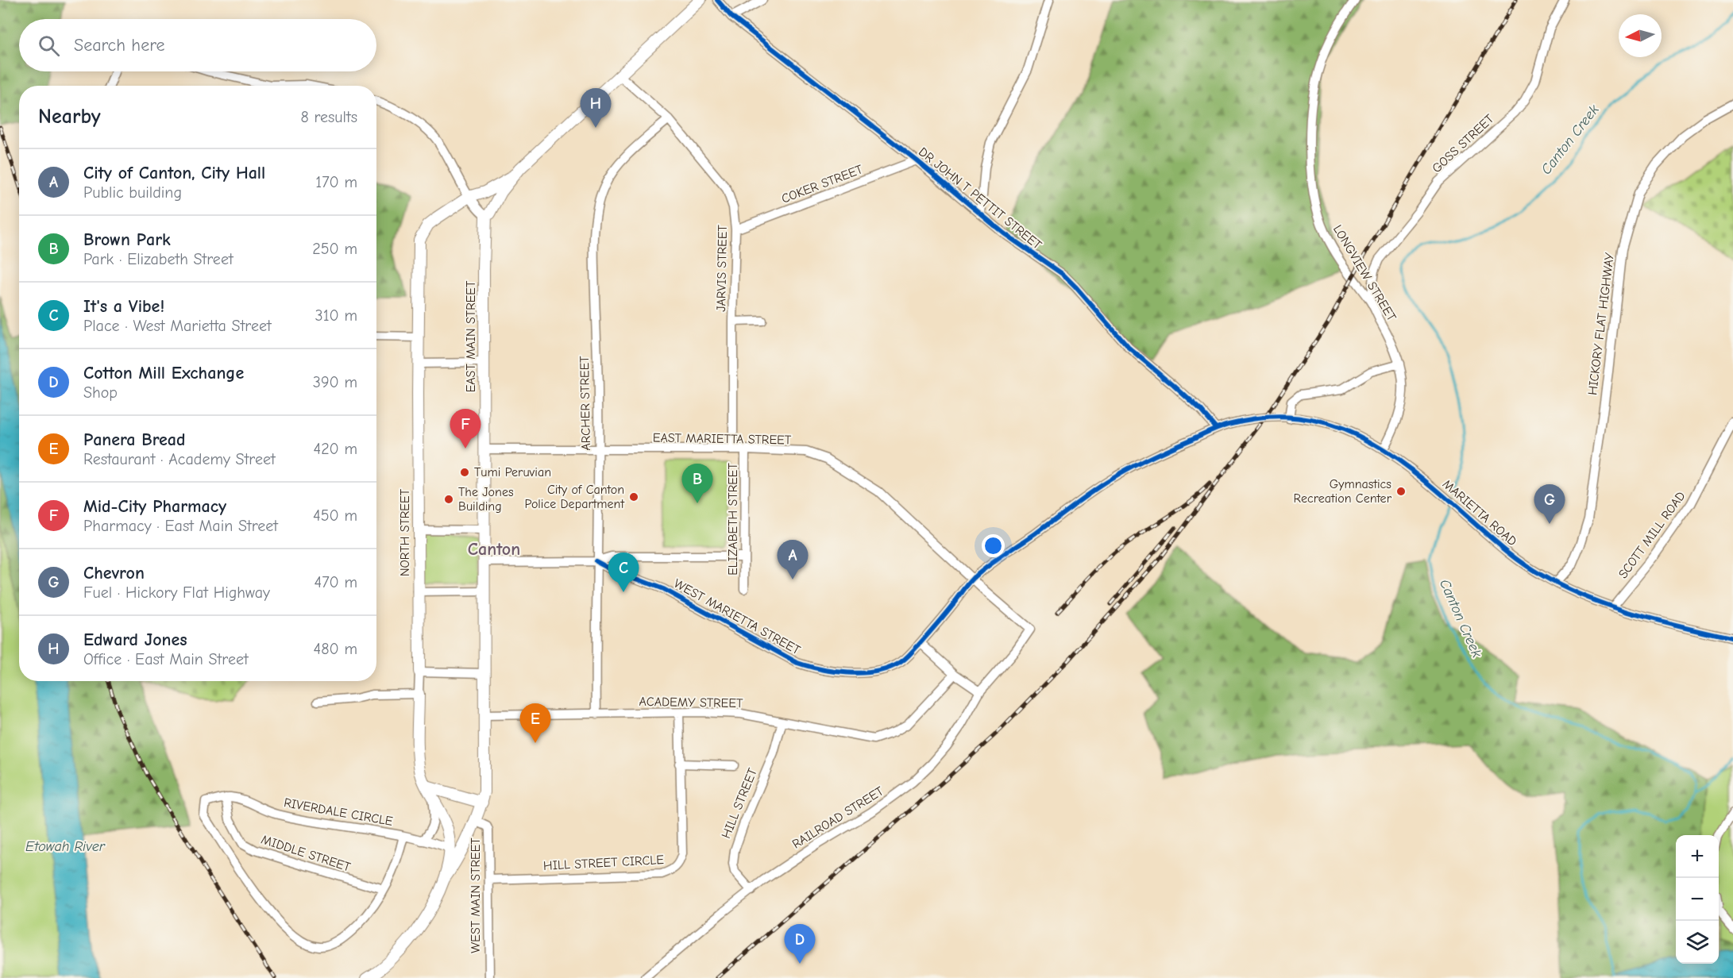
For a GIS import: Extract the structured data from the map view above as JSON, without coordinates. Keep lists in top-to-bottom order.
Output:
{
  "streets": {
    "main road": ["EAST MAIN STREET", "NORTH STREET", "WEST MAIN STREET"],
    "street": [
      "GOSS STREET",
      "COKER STREET",
      "DR JOHN T PETTIT STREET",
      "JARVIS STREET",
      "LONGVIEW STREET",
      "HICKORY FLAT HIGHWAY",
      "ARCHER STREET",
      "EAST MARIETTA STREET",
      "MARIETTA ROAD",
      "ELIZABETH STREET",
      "SCOTT MILL ROAD",
      "WEST MARIETTA STREET",
      "ACADEMY STREET",
      "HILL STREET",
      "RIVERDALE CIRCLE",
      "RAILROAD STREET",
      "MIDDLE STREET",
      "HILL STREET CIRCLE"
    ]
  },
  "crossings": [
    ["GOSS STREET", "LONGVIEW STREET"],
    ["COKER STREET", "DR JOHN T PETTIT STREET"],
    ["COKER STREET", "JARVIS STREET"],
    ["DR JOHN T PETTIT STREET", "MARIETTA ROAD"],
    ["DR JOHN T PETTIT STREET", "WEST MARIETTA STREET"],
    ["JARVIS STREET", "ARCHER STREET"],
    ["JARVIS STREET", "EAST MARIETTA STREET"],
    ["LONGVIEW STREET", "MARIETTA ROAD"],
    ["HICKORY FLAT HIGHWAY", "MARIETTA ROAD"],
    ["EAST MAIN STREET", "EAST MARIETTA STREET"],
    ["EAST MAIN STREET", "ACADEMY STREET"],
    ["EAST MAIN STREET", "WEST MAIN STREET"],
    ["ARCHER STREET", "EAST MARIETTA STREET"],
    ["ARCHER STREET", "WEST MARIETTA STREET"],
    ["ARCHER STREET", "ACADEMY STREET"],
    ["EAST MARIETTA STREET", "ELIZABETH STREET"],
    ["EAST MARIETTA STREET", "WEST MARIETTA STREET"],
    ["EAST MARIETTA STREET", "RAILROAD STREET"],
    ["MARIETTA ROAD", "SCOTT MILL ROAD"],
    ["MARIETTA ROAD", "WEST MARIETTA STREET"],
    ["NORTH STREET", "WEST MAIN STREET"],
    ["WEST MARIETTA STREET", "RAILROAD STREET"],
    ["ACADEMY STREET", "HILL STREET"],
    ["ACADEMY STREET", "HILL STREET CIRCLE"],
    ["ACADEMY STREET", "WEST MAIN STREET"],
    ["HILL STREET", "RAILROAD STREET"],
    ["RIVERDALE CIRCLE", "MIDDLE STREET"],
    ["HILL STREET CIRCLE", "WEST MAIN STREET"]
  ],
  "districts": ["Canton"],
  "water": ["Canton Creek", "Etowah River"],
  "places": [
    "Tumi Peruvian",
    "Gymnastics Recreation Center",
    "City of Canton Police Department",
    "The Jones Building"
  ],
  "north": "left",
  "page": {
    "search": "Search here",
    "heading": ["Nearby", "8 results"],
    "pins": [
      "H",
      "F",
      "B",
      "G",
      "A",
      "C",
      "E",
      "D"
    ],
    "list": [
      {
        "mark": "A",
        "name": "City of Canton, City Hall",
        "note": "Public building",
        "value": "170 m"
      },
      {
        "mark": "B",
        "name": "Brown Park",
        "note": "Park · Elizabeth Street",
        "value": "250 m"
      },
      {
        "mark": "C",
        "name": "It's a Vibe!",
        "note": "Place · West Marietta Street",
        "value": "310 m"
      },
      {
        "mark": "D",
        "name": "Cotton Mill Exchange",
        "note": "Shop",
        "value": "390 m"
      },
      {
        "mark": "E",
        "name": "Panera Bread",
        "note": "Restaurant · Academy Street",
        "value": "420 m"
      },
      {
        "mark": "F",
        "name": "Mid-City Pharmacy",
        "note": "Pharmacy · East Main Street",
        "value": "450 m"
      },
      {
        "mark": "G",
        "name": "Chevron",
        "note": "Fuel · Hickory Flat Highway",
        "value": "470 m"
      },
      {
        "mark": "H",
        "name": "Edward Jones",
        "note": "Office · East Main Street",
        "value": "480 m"
      }
    ],
    "map_buttons": ["+", "−"]
  }
}
